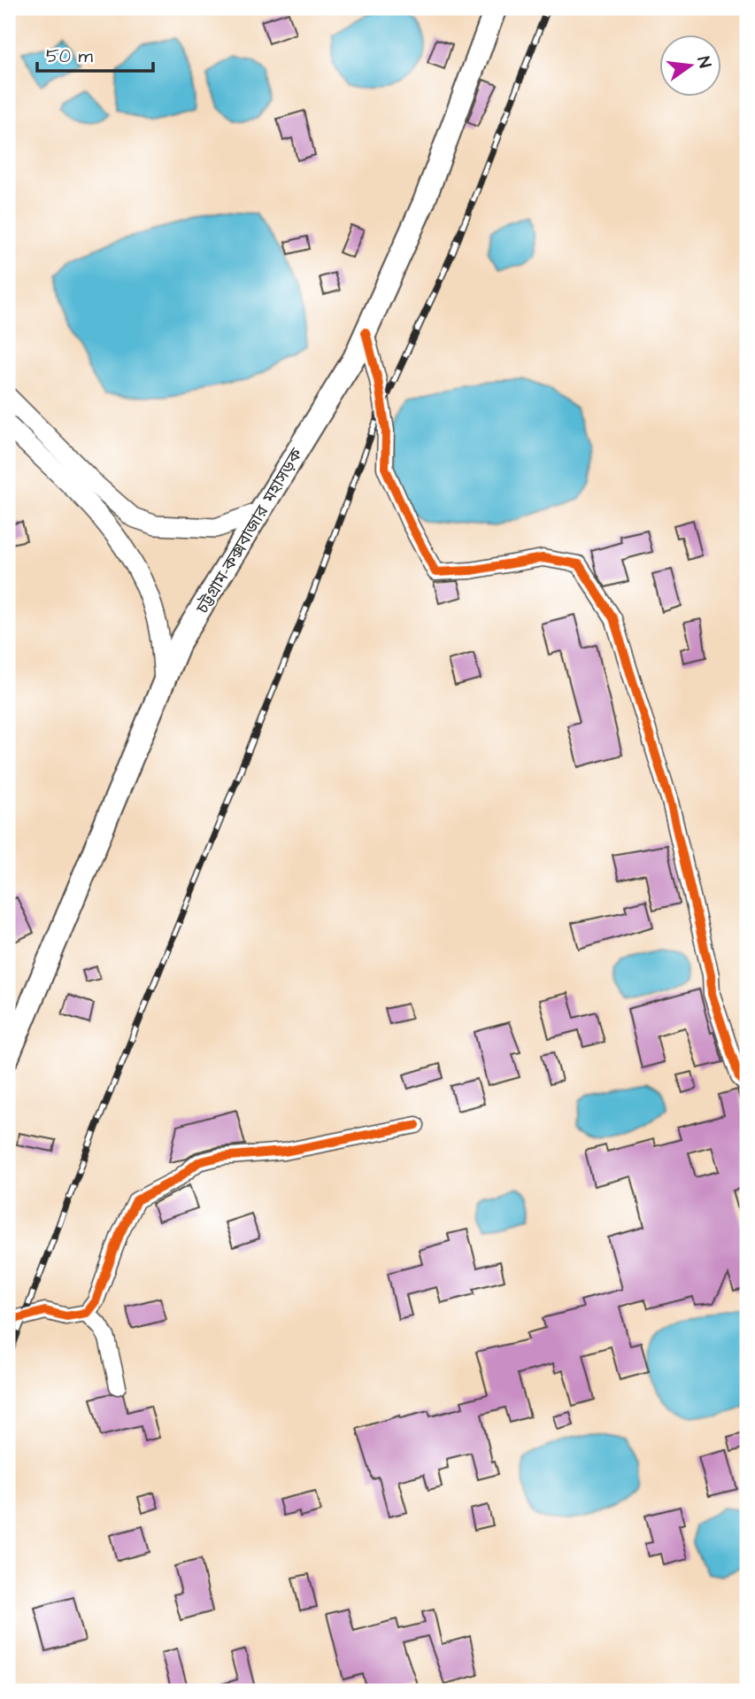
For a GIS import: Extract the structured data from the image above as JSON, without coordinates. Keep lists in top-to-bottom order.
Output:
{
  "streets": {
    "highway": ["চট্টগ্রাম-কক্সবাজার মহাসড়ক"]
  },
  "scale_bar": "50 m",
  "north": "right"
}
